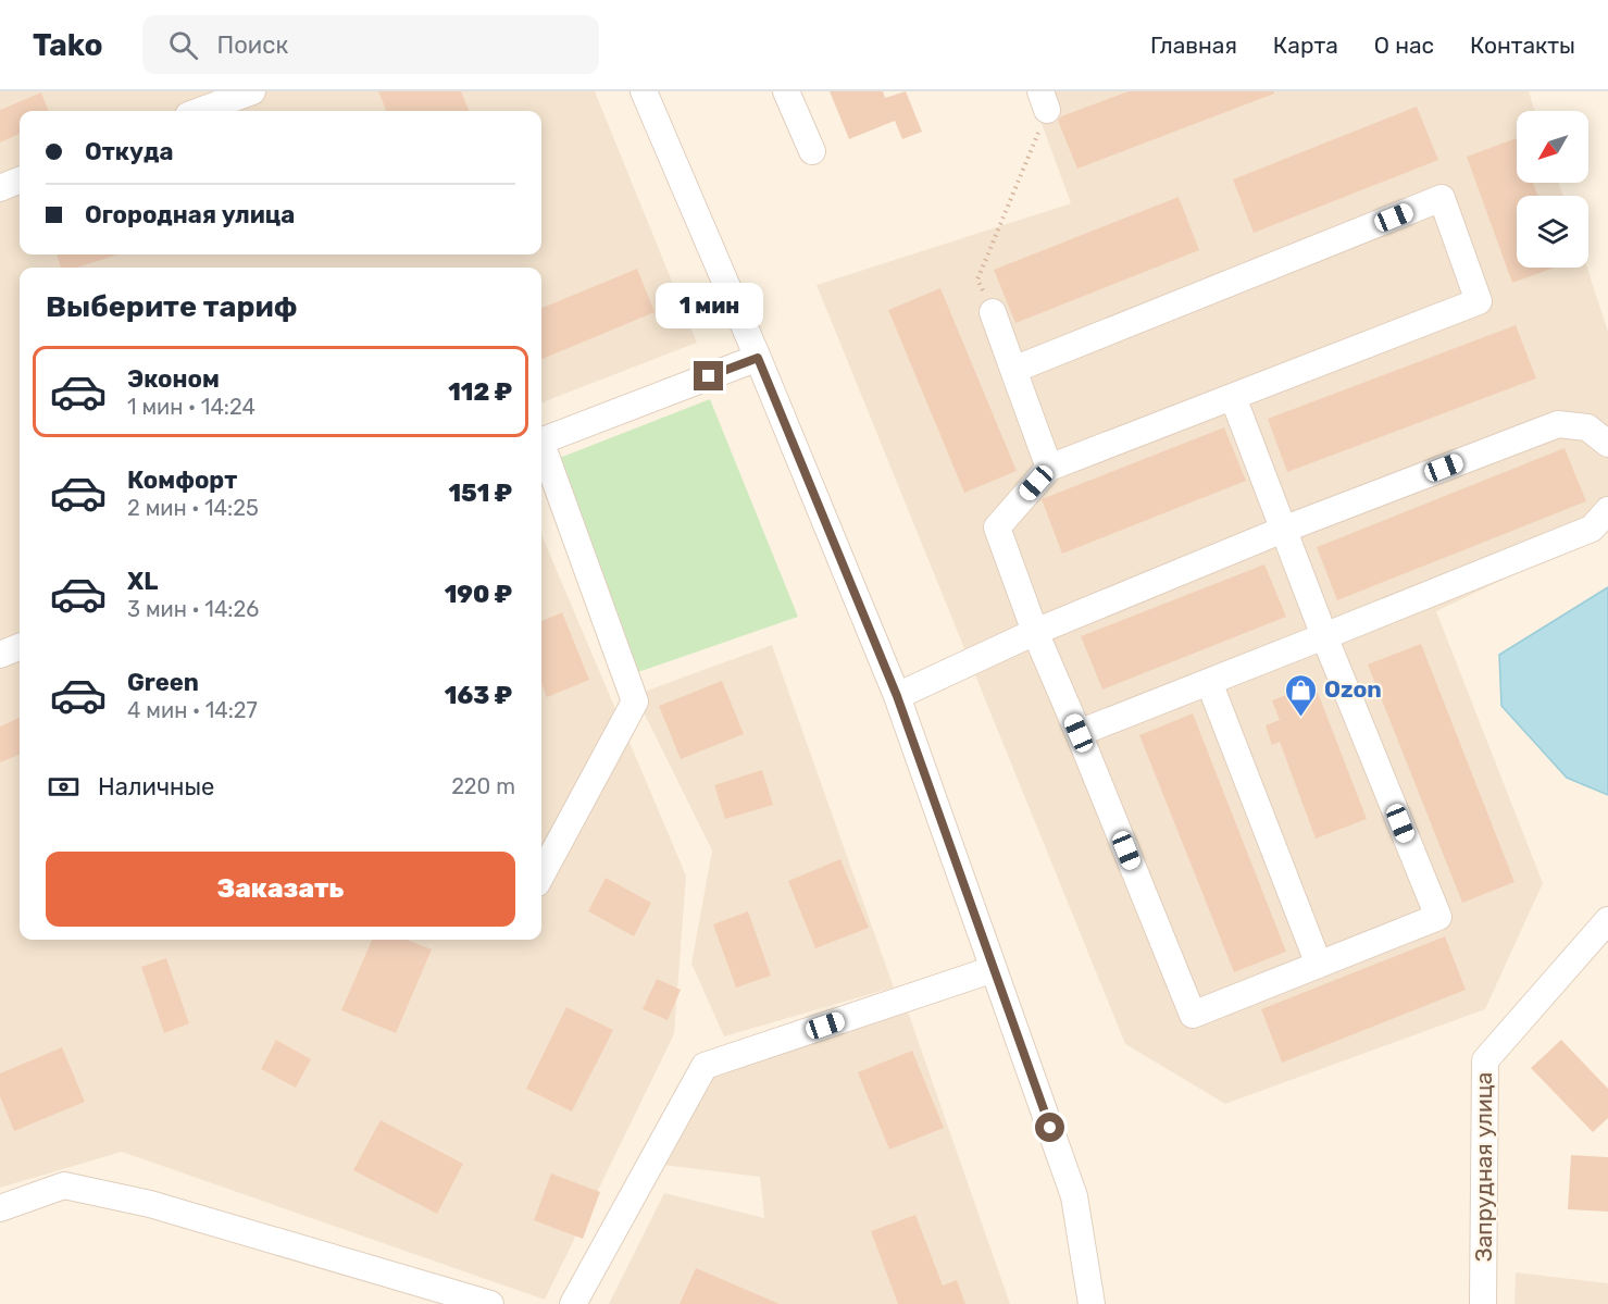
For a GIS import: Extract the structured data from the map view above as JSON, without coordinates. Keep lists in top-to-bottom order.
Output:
{
  "streets": {
    "street": ["Запрудная улица"]
  },
  "places": {
    "shop": ["Ozon"]
  },
  "north": "bottom left",
  "page": {
    "header": "Tako",
    "search": "Поиск",
    "nav": [
      "Главная",
      "Карта",
      "О нас",
      "Контакты"
    ],
    "banner": ["Откуда", "Огородная улица"],
    "heading": "Выберите тариф",
    "bubble": "1 мин",
    "list": [
      {
        "name": "Эконом",
        "note": "1 мин · 14:24",
        "value": "112 ₽"
      },
      {
        "name": "Комфорт",
        "note": "2 мин · 14:25",
        "value": "151 ₽"
      },
      {
        "name": "XL",
        "note": "3 мин · 14:26",
        "value": "190 ₽"
      },
      {
        "name": "Green",
        "note": "4 мин · 14:27",
        "value": "163 ₽"
      }
    ],
    "pay": ["Наличные", "220 m"],
    "buttons": "Заказать"
  }
}
